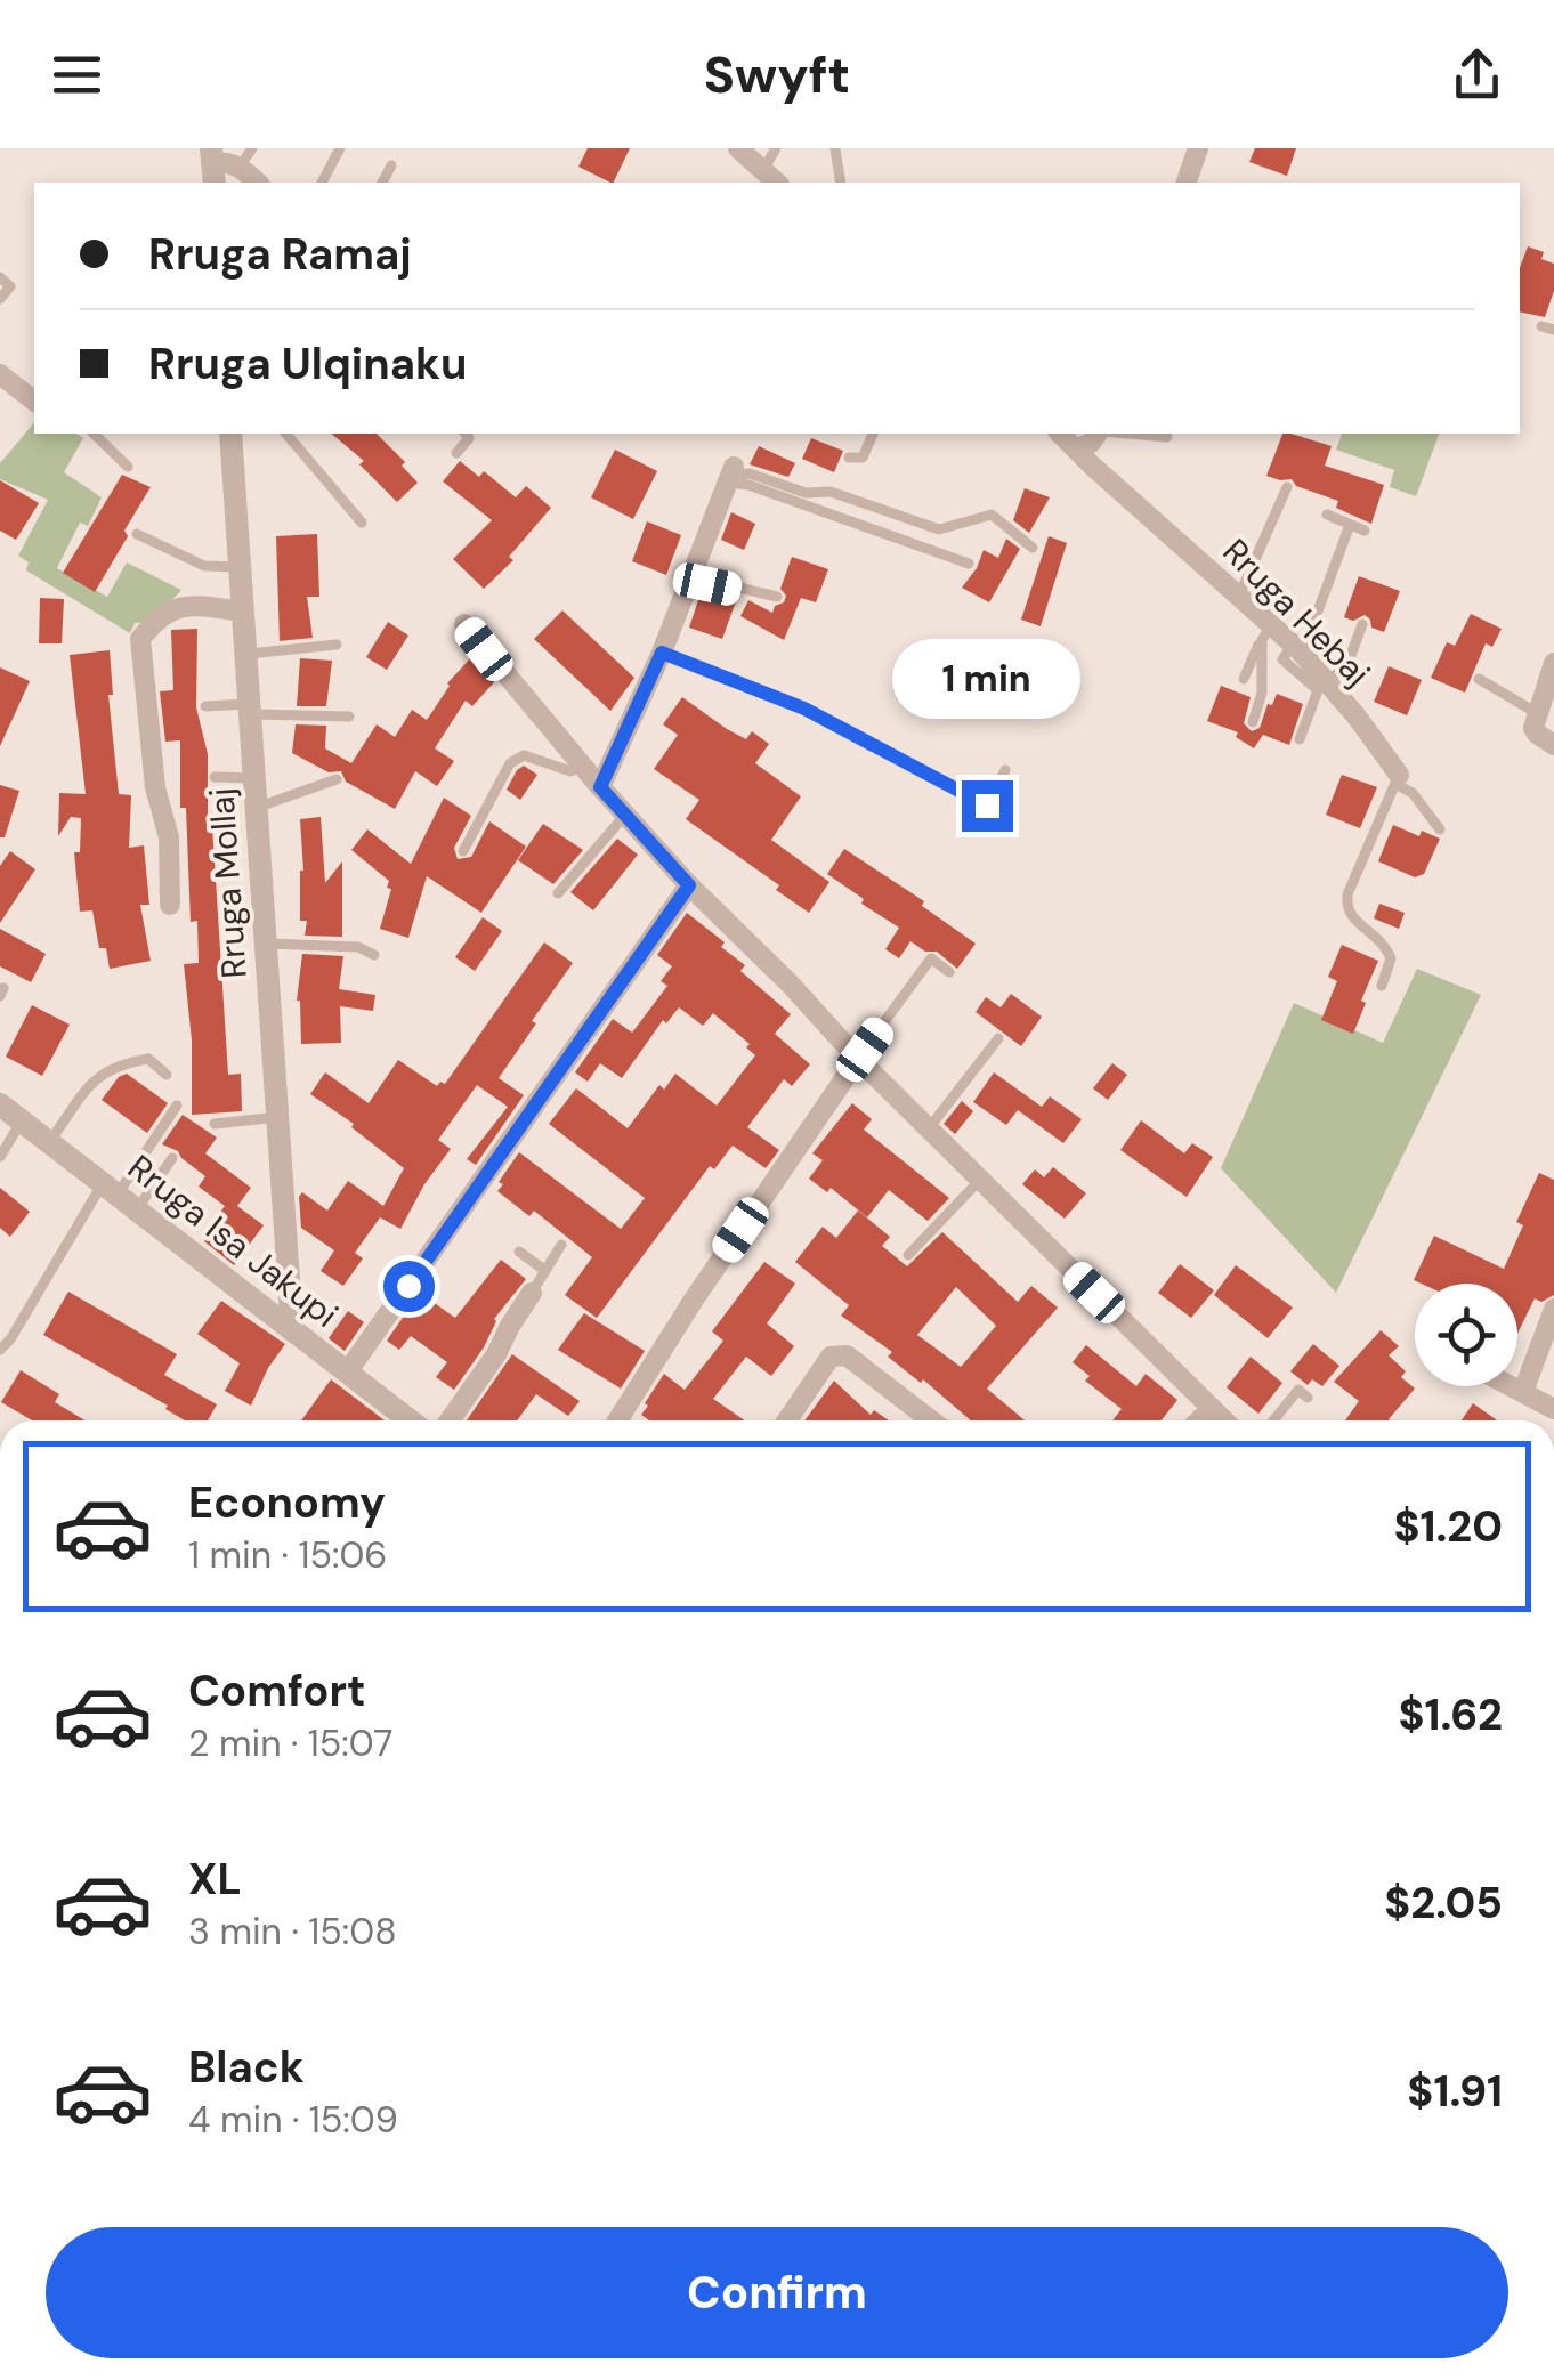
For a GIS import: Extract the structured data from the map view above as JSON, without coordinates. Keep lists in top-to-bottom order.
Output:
{
  "streets": {
    "street": ["Rruga Hebaj", "Rruga Mollaj", "Rruga Isa Jakupi"]
  },
  "crossings": [
    ["Rruga Mollaj", "Rruga Isa Jakupi"]
  ],
  "page": {
    "header": "Swyft",
    "banner": ["Rruga Ramaj", "Rruga Ulqinaku"],
    "bubble": "1 min",
    "list": [
      {
        "name": "Economy",
        "note": "1 min · 15:06",
        "value": "$1.20"
      },
      {
        "name": "Comfort",
        "note": "2 min · 15:07",
        "value": "$1.62"
      },
      {
        "name": "XL",
        "note": "3 min · 15:08",
        "value": "$2.05"
      },
      {
        "name": "Black",
        "note": "4 min · 15:09",
        "value": "$1.91"
      }
    ],
    "buttons": "Confirm"
  }
}
